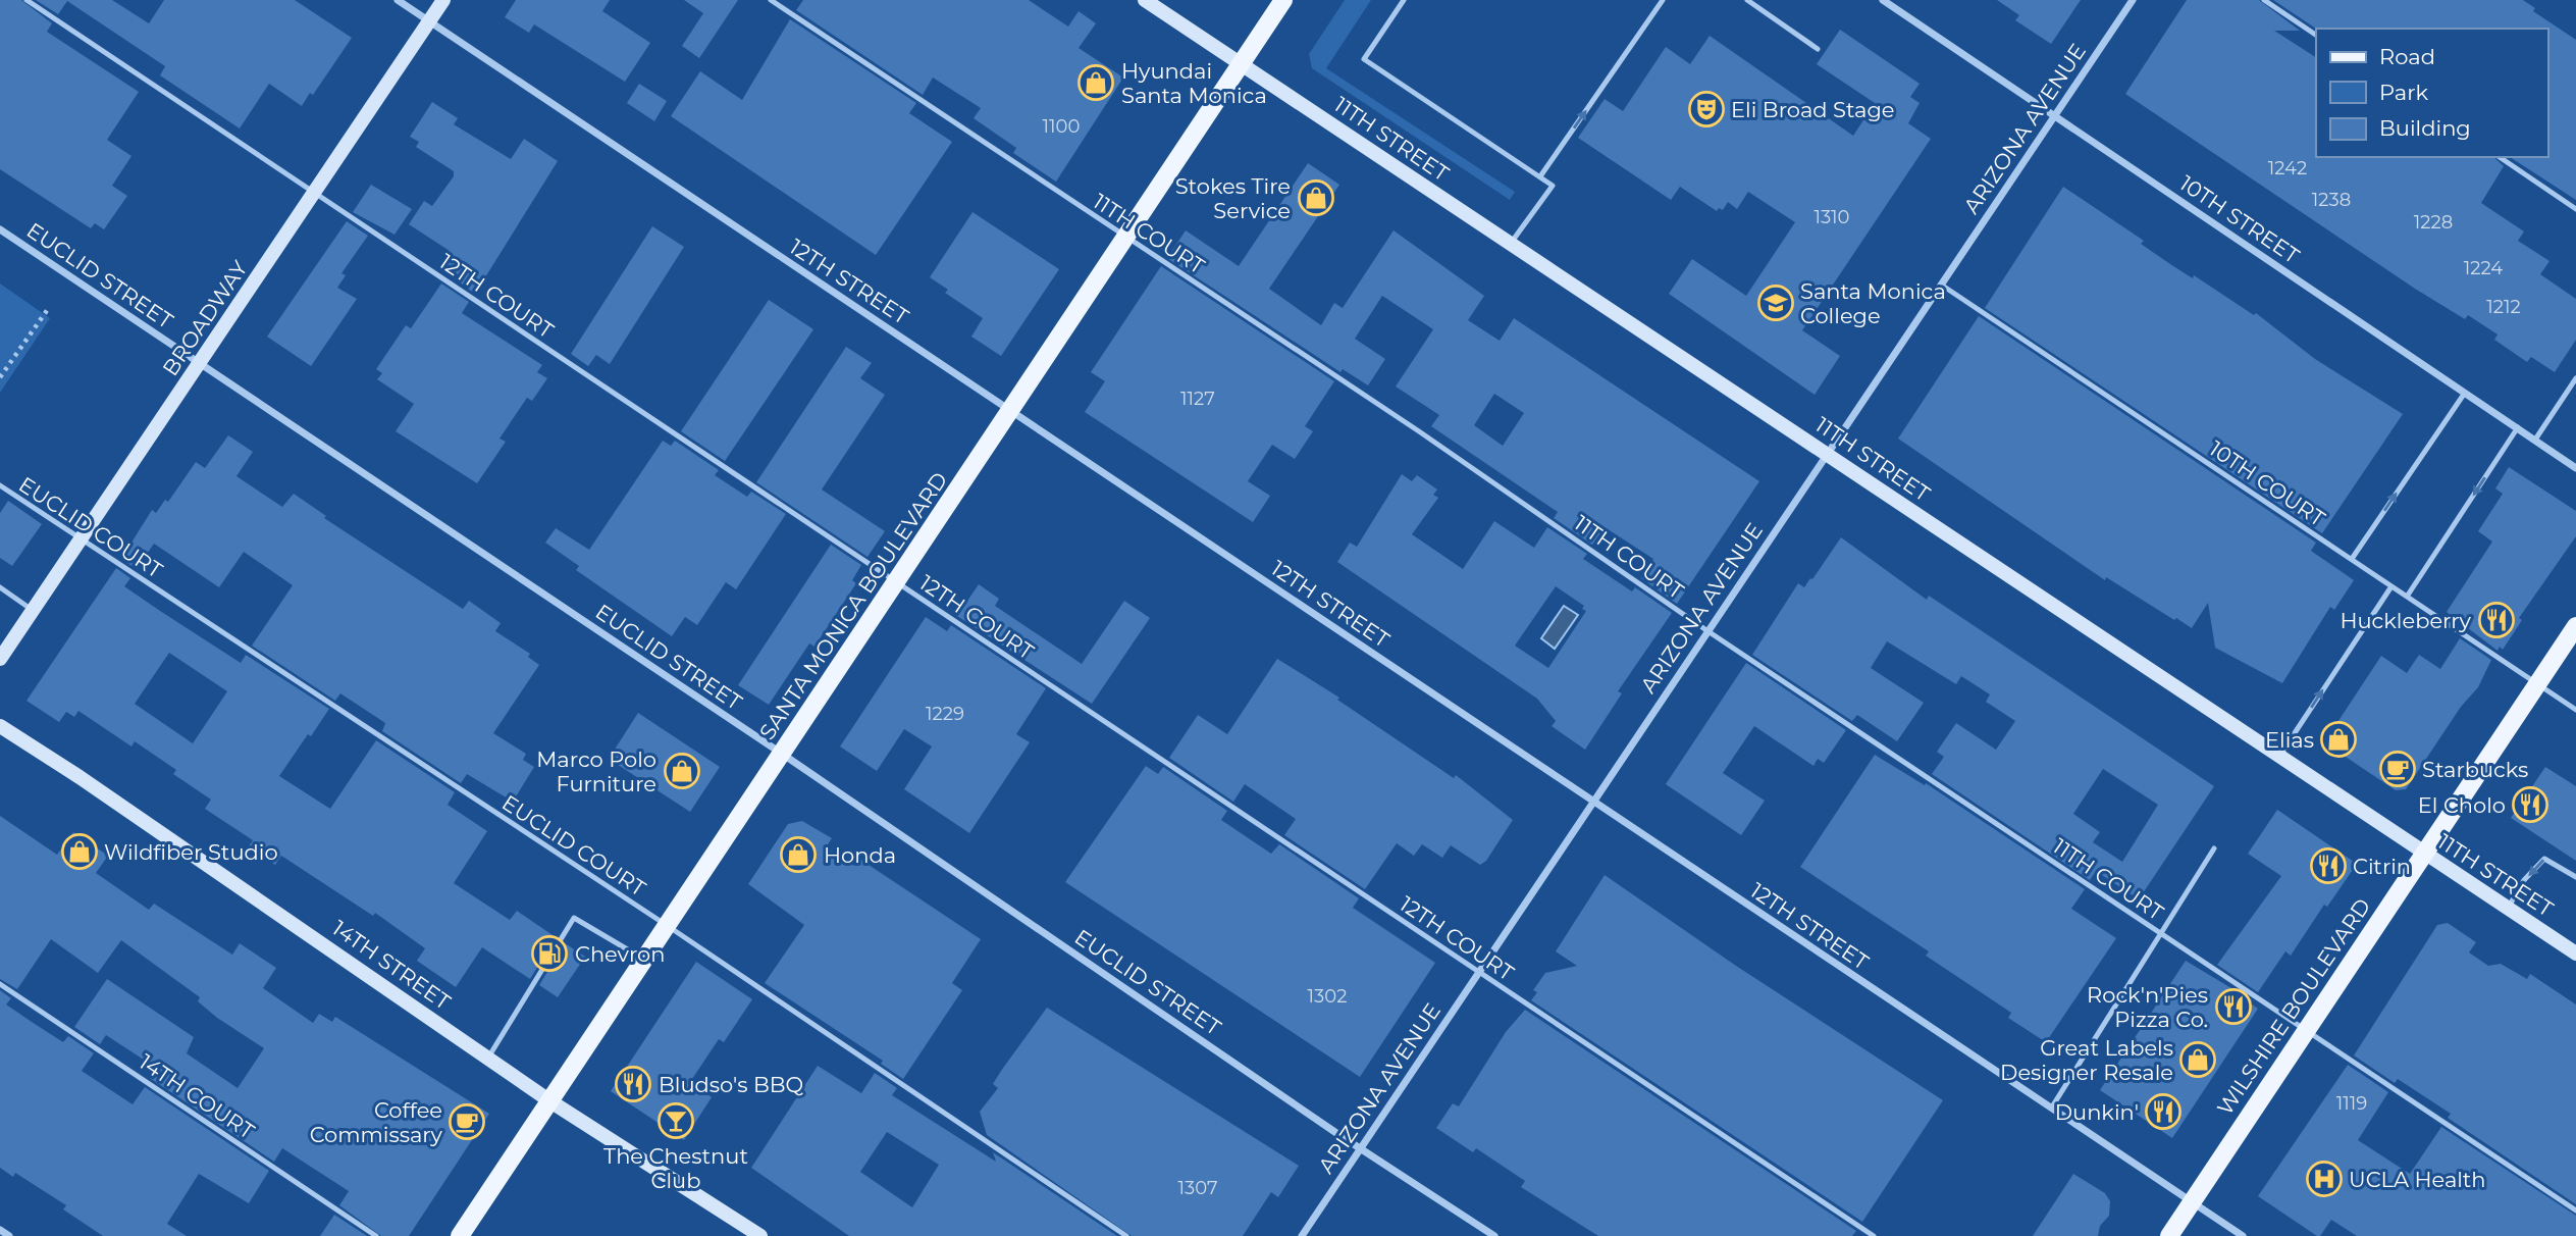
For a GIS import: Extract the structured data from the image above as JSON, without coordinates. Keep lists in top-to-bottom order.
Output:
{
  "streets": {
    "main road": ["SANTA MONICA BOULEVARD", "WILSHIRE BOULEVARD"],
    "street": [
      "ARIZONA AVENUE",
      "11TH STREET",
      "10TH STREET",
      "EUCLID STREET",
      "12TH STREET",
      "BROADWAY",
      "14TH STREET"
    ],
    "lane": [
      "11TH COURT",
      "12TH COURT",
      "10TH COURT",
      "EUCLID COURT",
      "14TH COURT"
    ]
  },
  "crossings": [
    ["ARIZONA AVENUE", "11TH STREET"],
    ["ARIZONA AVENUE", "10TH STREET"],
    ["ARIZONA AVENUE", "11TH COURT"],
    ["ARIZONA AVENUE", "EUCLID STREET"],
    ["ARIZONA AVENUE", "12TH STREET"],
    ["ARIZONA AVENUE", "12TH COURT"],
    ["ARIZONA AVENUE", "10TH COURT"],
    ["11TH STREET", "SANTA MONICA BOULEVARD"],
    ["11TH STREET", "WILSHIRE BOULEVARD"],
    ["11TH COURT", "SANTA MONICA BOULEVARD"],
    ["11TH COURT", "WILSHIRE BOULEVARD"],
    ["EUCLID STREET", "BROADWAY"],
    ["EUCLID STREET", "SANTA MONICA BOULEVARD"],
    ["12TH STREET", "BROADWAY"],
    ["12TH STREET", "SANTA MONICA BOULEVARD"],
    ["12TH STREET", "WILSHIRE BOULEVARD"],
    ["12TH COURT", "BROADWAY"],
    ["12TH COURT", "SANTA MONICA BOULEVARD"],
    ["BROADWAY", "EUCLID COURT"],
    ["10TH COURT", "WILSHIRE BOULEVARD"],
    ["EUCLID COURT", "SANTA MONICA BOULEVARD"],
    ["SANTA MONICA BOULEVARD", "14TH STREET"]
  ],
  "places": {
    "shop": [
      "Hyundai Santa Monica",
      "Stokes Tire Service",
      "Elias",
      "Marco Polo Furniture",
      "Wildfiber Studio",
      "Honda",
      "Great Labels Designer Resale"
    ],
    "theatre": ["Eli Broad Stage"],
    "school or university": ["Santa Monica College"],
    "restaurant": [
      "Huckleberry",
      "El Cholo",
      "Citrin",
      "Rock'n'Pies Pizza Co.",
      "Bludso's BBQ",
      "Dunkin'"
    ],
    "cafe": ["Starbucks", "Coffee Commissary"],
    "fuel station": ["Chevron"],
    "bar": ["The Chestnut Club"],
    "hospital": ["UCLA Health"]
  },
  "house_numbers": [
    "1100",
    "1242",
    "1238",
    "1310",
    "1228",
    "1224",
    "1212",
    "1127",
    "1229",
    "1302",
    "1119",
    "1307"
  ],
  "legend": ["Road", "Park", "Building"]
}
